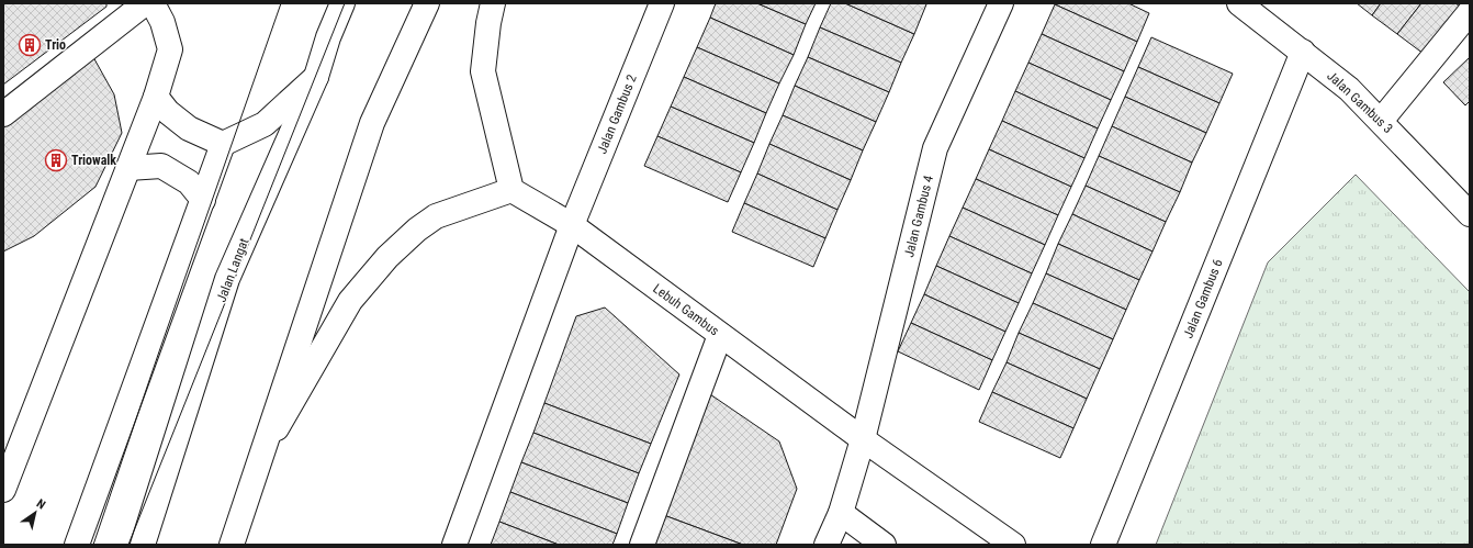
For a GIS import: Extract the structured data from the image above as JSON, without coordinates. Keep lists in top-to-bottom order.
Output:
{
  "streets": {
    "main road": [
      "Jalan Gambus 3",
      "Jalan Gambus 2",
      "Jalan Gambus 4",
      "Jalan Langat",
      "Jalan Gambus 6",
      "Lebuh Gambus"
    ]
  },
  "crossings": [
    ["Jalan Gambus 3", "Jalan Gambus 6"],
    ["Jalan Gambus 2", "Lebuh Gambus"],
    ["Jalan Gambus 4", "Lebuh Gambus"]
  ],
  "places": {
    "building": ["Trio", "Triowalk"]
  },
  "north": "top right"
}
